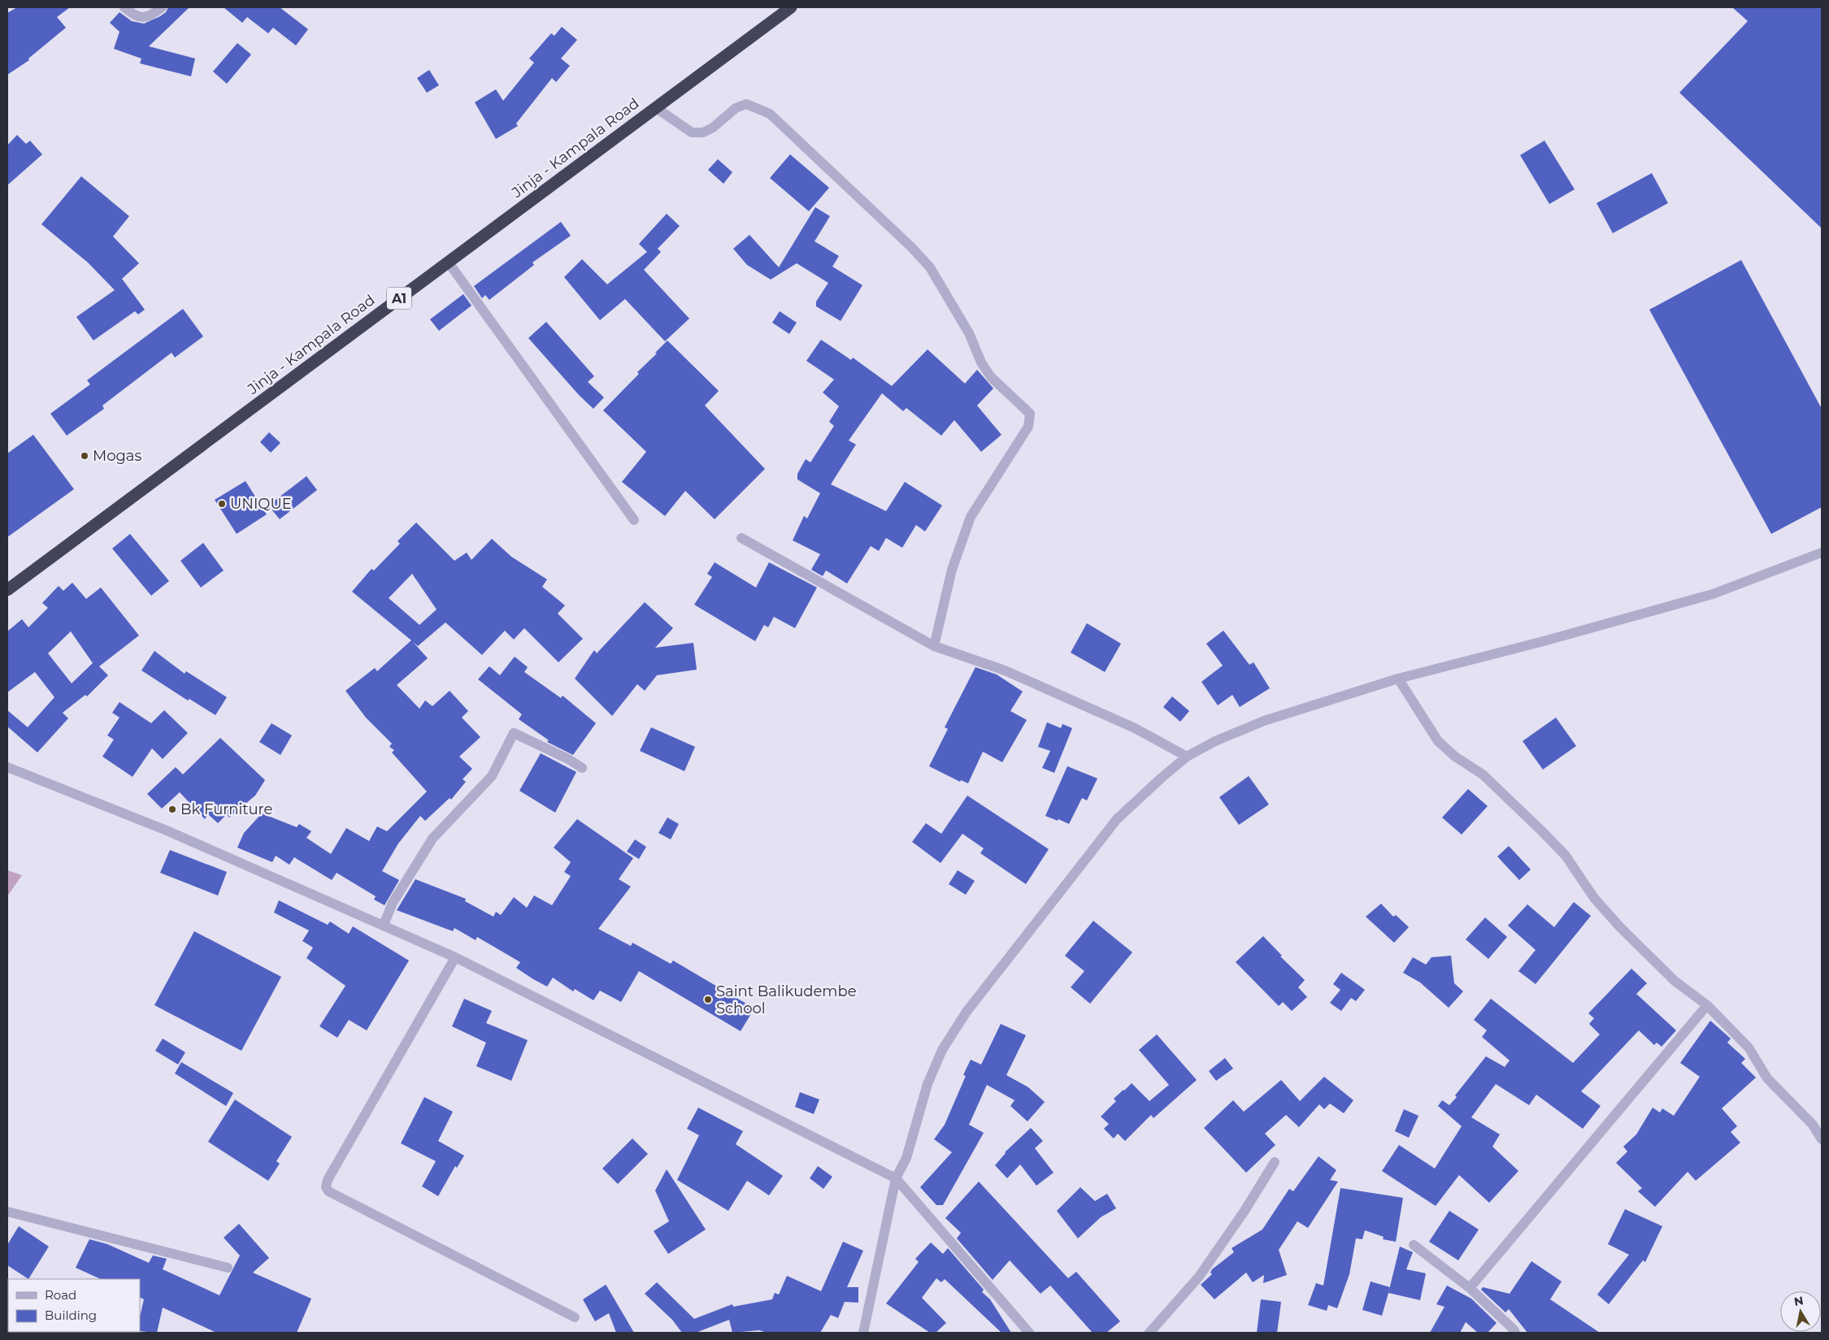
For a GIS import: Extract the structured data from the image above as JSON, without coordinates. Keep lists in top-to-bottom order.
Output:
{
  "streets": {
    "highway": ["Jinja - Kampala Road", "A1"]
  },
  "places": [
    "Mogas",
    "UNIQUE",
    "Bk Furniture",
    "Saint Balikudembe School"
  ],
  "legend": ["Road", "Building"],
  "north": "top"
}
